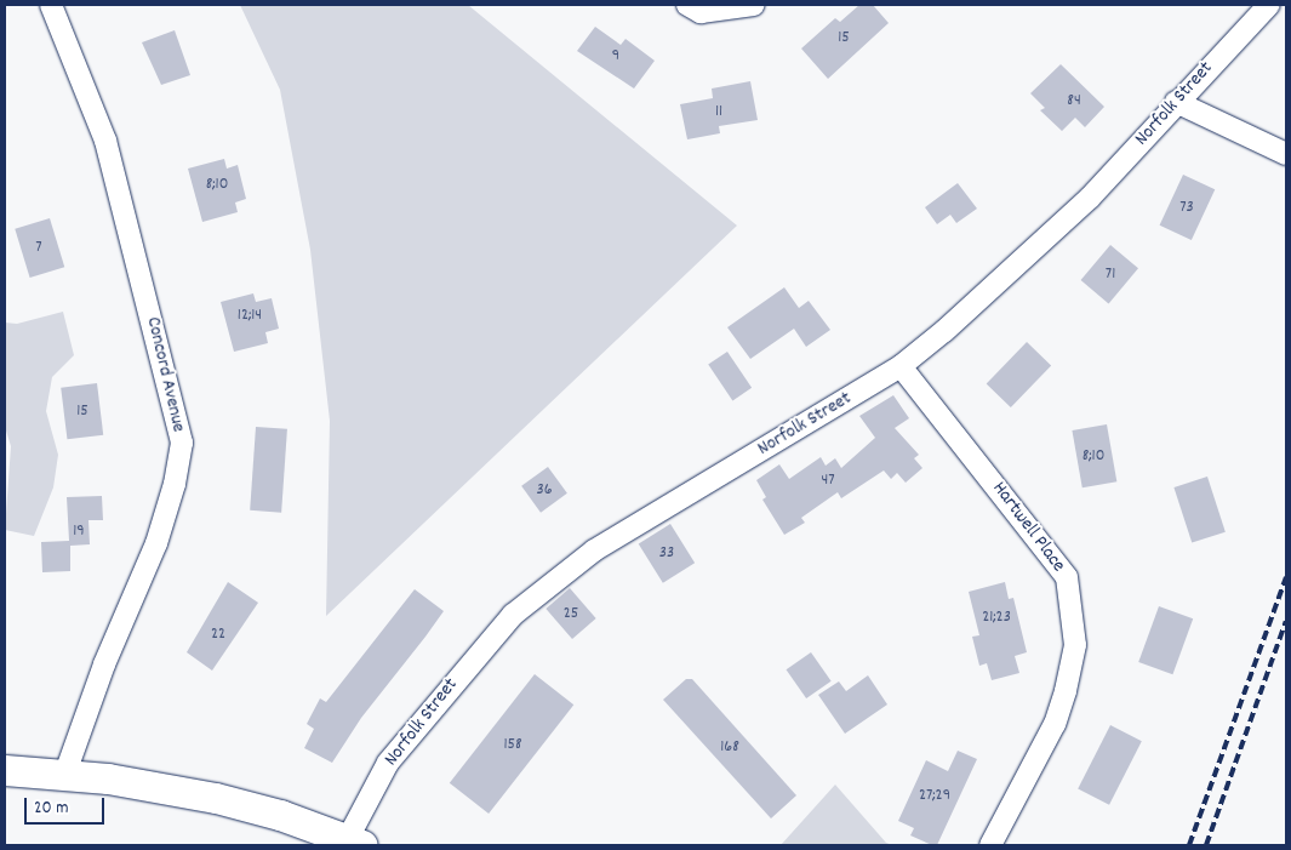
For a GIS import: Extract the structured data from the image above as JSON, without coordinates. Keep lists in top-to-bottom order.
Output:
{
  "streets": {
    "street": ["Norfolk Street", "Concord Avenue", "Hartwell Place"]
  },
  "crossings": [
    ["Norfolk Street", "Hartwell Place"]
  ],
  "house_numbers": [
    "15",
    "9",
    "84",
    "11",
    "8;10",
    "73",
    "7",
    "71",
    "12;14",
    "15",
    "8;10",
    "47",
    "36",
    "19",
    "33",
    "25",
    "21;23",
    "22",
    "158",
    "168",
    "27;29"
  ],
  "scale_bar": "20 m"
}
